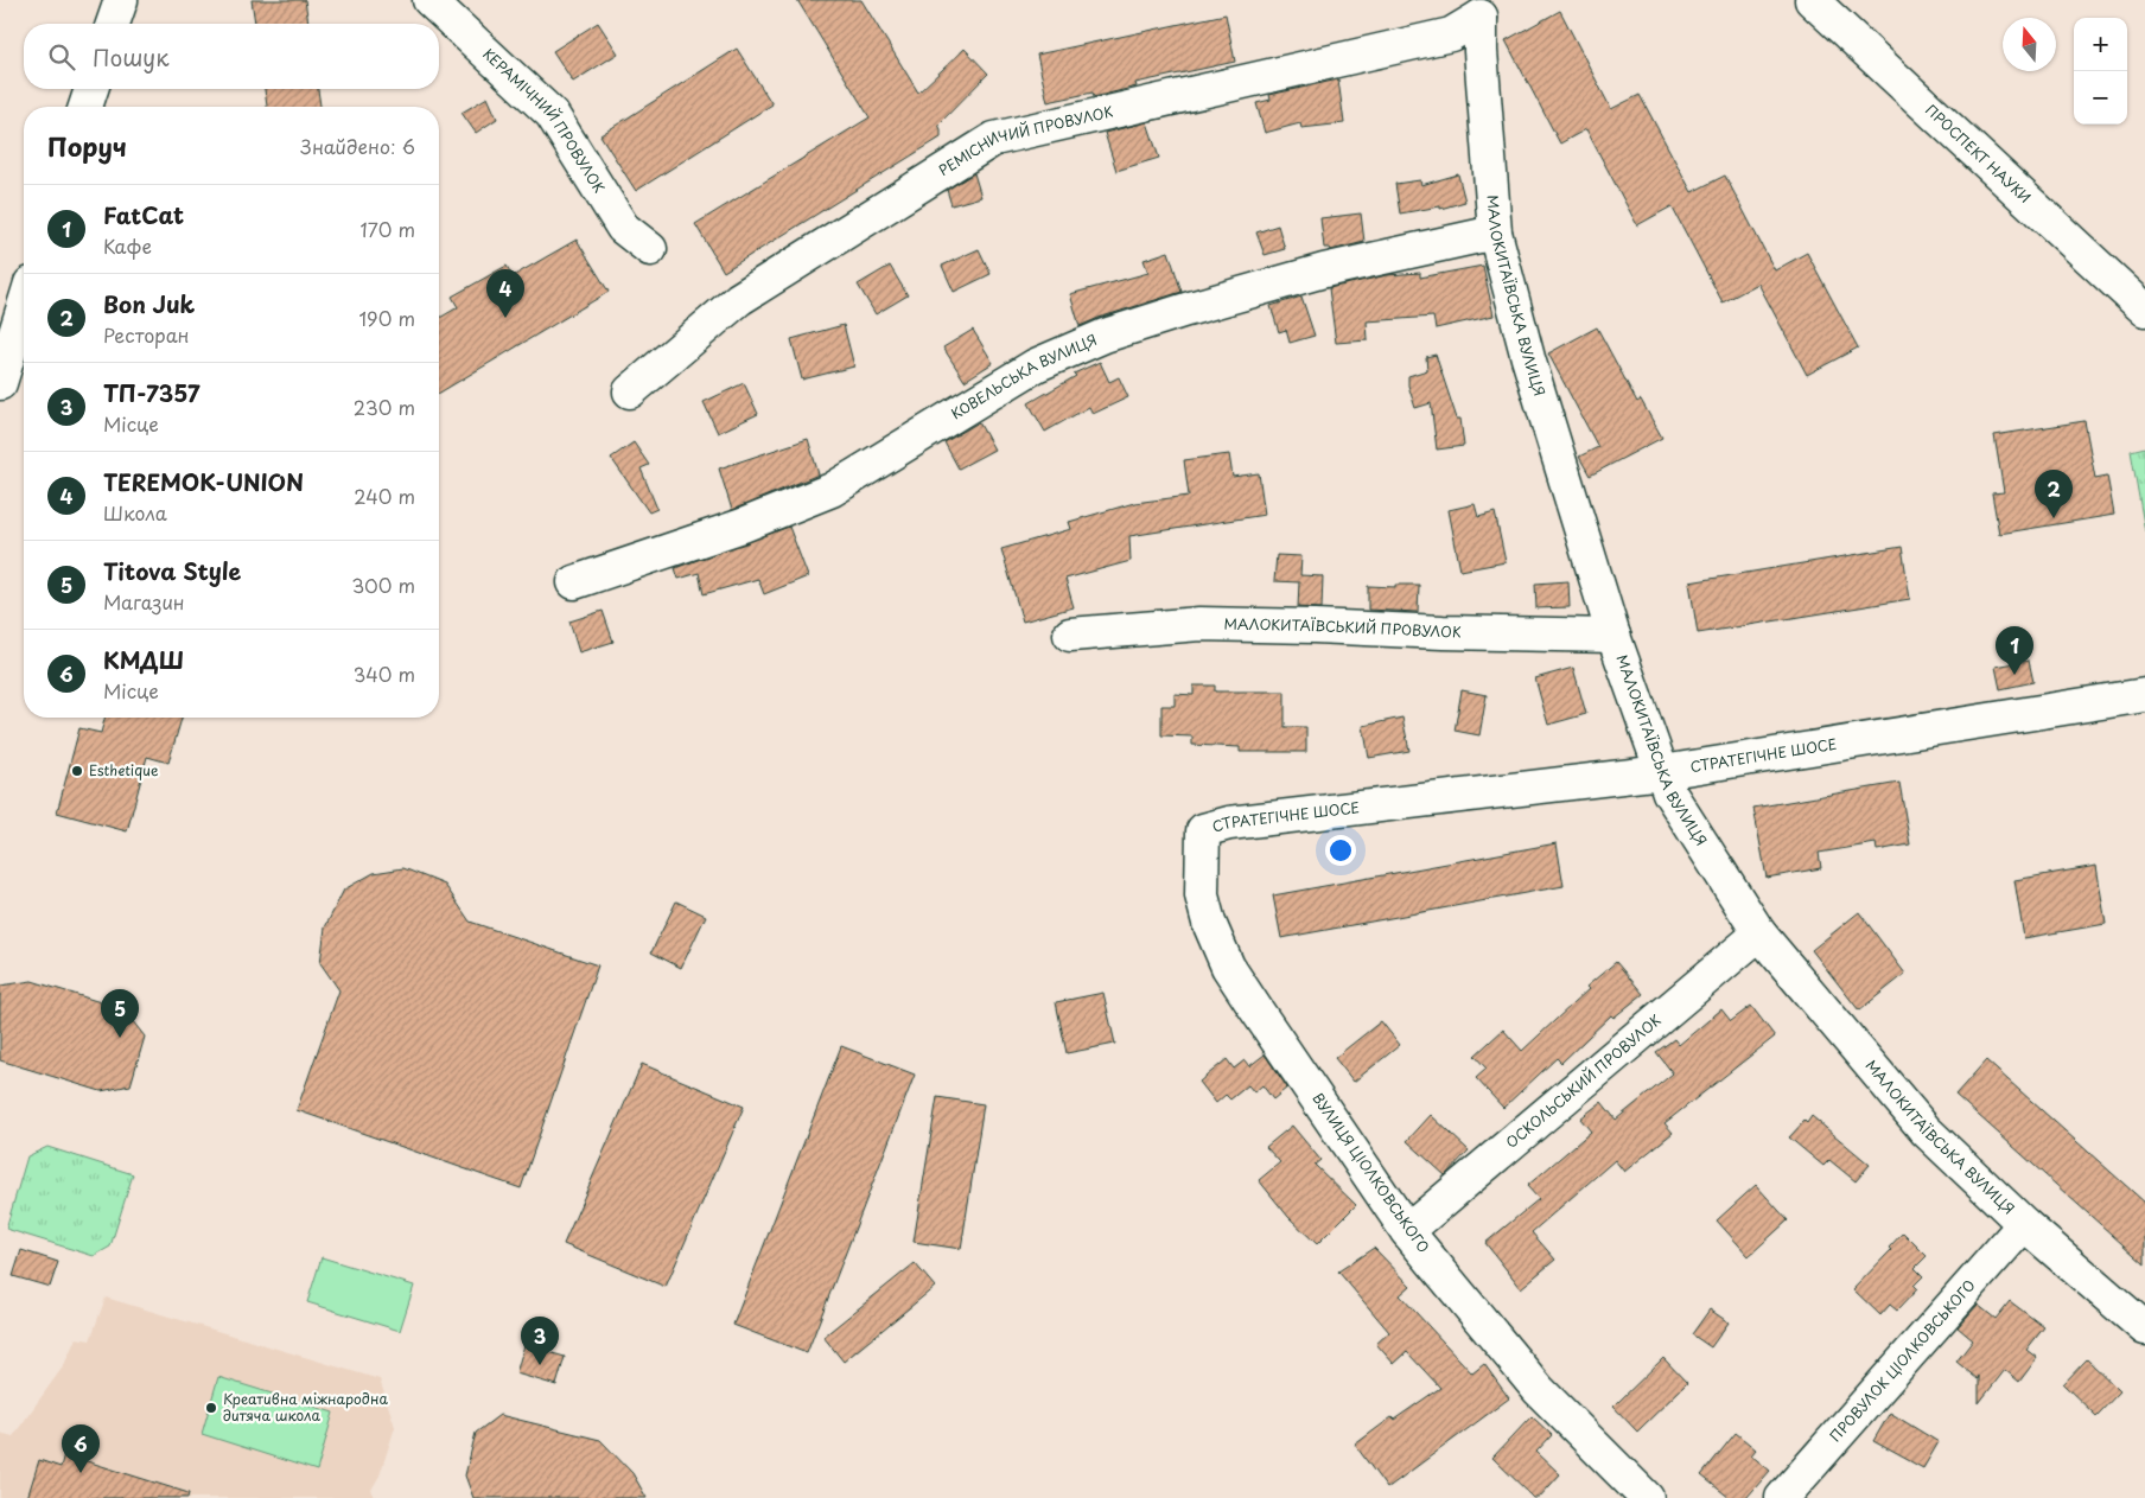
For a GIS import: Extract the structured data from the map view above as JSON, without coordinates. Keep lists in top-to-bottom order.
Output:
{
  "streets": {
    "street": [
      "КЕРАМІЧНИЙ ПРОВУЛОК",
      "РЕМІСНИЧИЙ ПРОВУЛОК",
      "ПРОСПЕКТ НАУКИ",
      "МАЛОКИТАЇВСЬКА ВУЛИЦЯ",
      "КОВЕЛЬСЬКА ВУЛИЦЯ",
      "МАЛОКИТАЇВСЬКИЙ ПРОВУЛОК",
      "СТРАТЕГІЧНЕ ШОСЕ",
      "ОСКОЛЬСЬКИЙ ПРОВУЛОК",
      "ВУЛИЦЯ ЦІОЛКОВСЬКОГО",
      "ПРОВУЛОК ЦІОЛКОВСЬКОГО"
    ]
  },
  "crossings": [
    ["РЕМІСНИЧИЙ ПРОВУЛОК", "МАЛОКИТАЇВСЬКА ВУЛИЦЯ"],
    ["МАЛОКИТАЇВСЬКА ВУЛИЦЯ", "КОВЕЛЬСЬКА ВУЛИЦЯ"],
    ["МАЛОКИТАЇВСЬКА ВУЛИЦЯ", "МАЛОКИТАЇВСЬКИЙ ПРОВУЛОК"],
    ["МАЛОКИТАЇВСЬКА ВУЛИЦЯ", "СТРАТЕГІЧНЕ ШОСЕ"],
    ["МАЛОКИТАЇВСЬКА ВУЛИЦЯ", "ОСКОЛЬСЬКИЙ ПРОВУЛОК"],
    ["МАЛОКИТАЇВСЬКА ВУЛИЦЯ", "ПРОВУЛОК ЦІОЛКОВСЬКОГО"],
    ["СТРАТЕГІЧНЕ ШОСЕ", "ВУЛИЦЯ ЦІОЛКОВСЬКОГО"],
    ["ОСКОЛЬСЬКИЙ ПРОВУЛОК", "ВУЛИЦЯ ЦІОЛКОВСЬКОГО"]
  ],
  "places": ["Esthetique", "Креативна міжнародна дитяча школа"],
  "north": "top",
  "page": {
    "map_buttons": ["+", "−"],
    "search": "Пошук",
    "heading": ["Поруч", "Знайдено: 6"],
    "list": [
      {
        "mark": "1",
        "name": "FatCat",
        "note": "Кафе",
        "value": "170 m"
      },
      {
        "mark": "2",
        "name": "Bon Juk",
        "note": "Ресторан",
        "value": "190 m"
      },
      {
        "mark": "3",
        "name": "ТП-7357",
        "note": "Місце",
        "value": "230 m"
      },
      {
        "mark": "4",
        "name": "TEREMOK-UNION",
        "note": "Школа",
        "value": "240 m"
      },
      {
        "mark": "5",
        "name": "Titova Style",
        "note": "Магазин",
        "value": "300 m"
      },
      {
        "mark": "6",
        "name": "КМДШ",
        "note": "Місце",
        "value": "340 m"
      }
    ],
    "pins": [
      "4",
      "2",
      "1",
      "5",
      "3",
      "6"
    ]
  }
}
